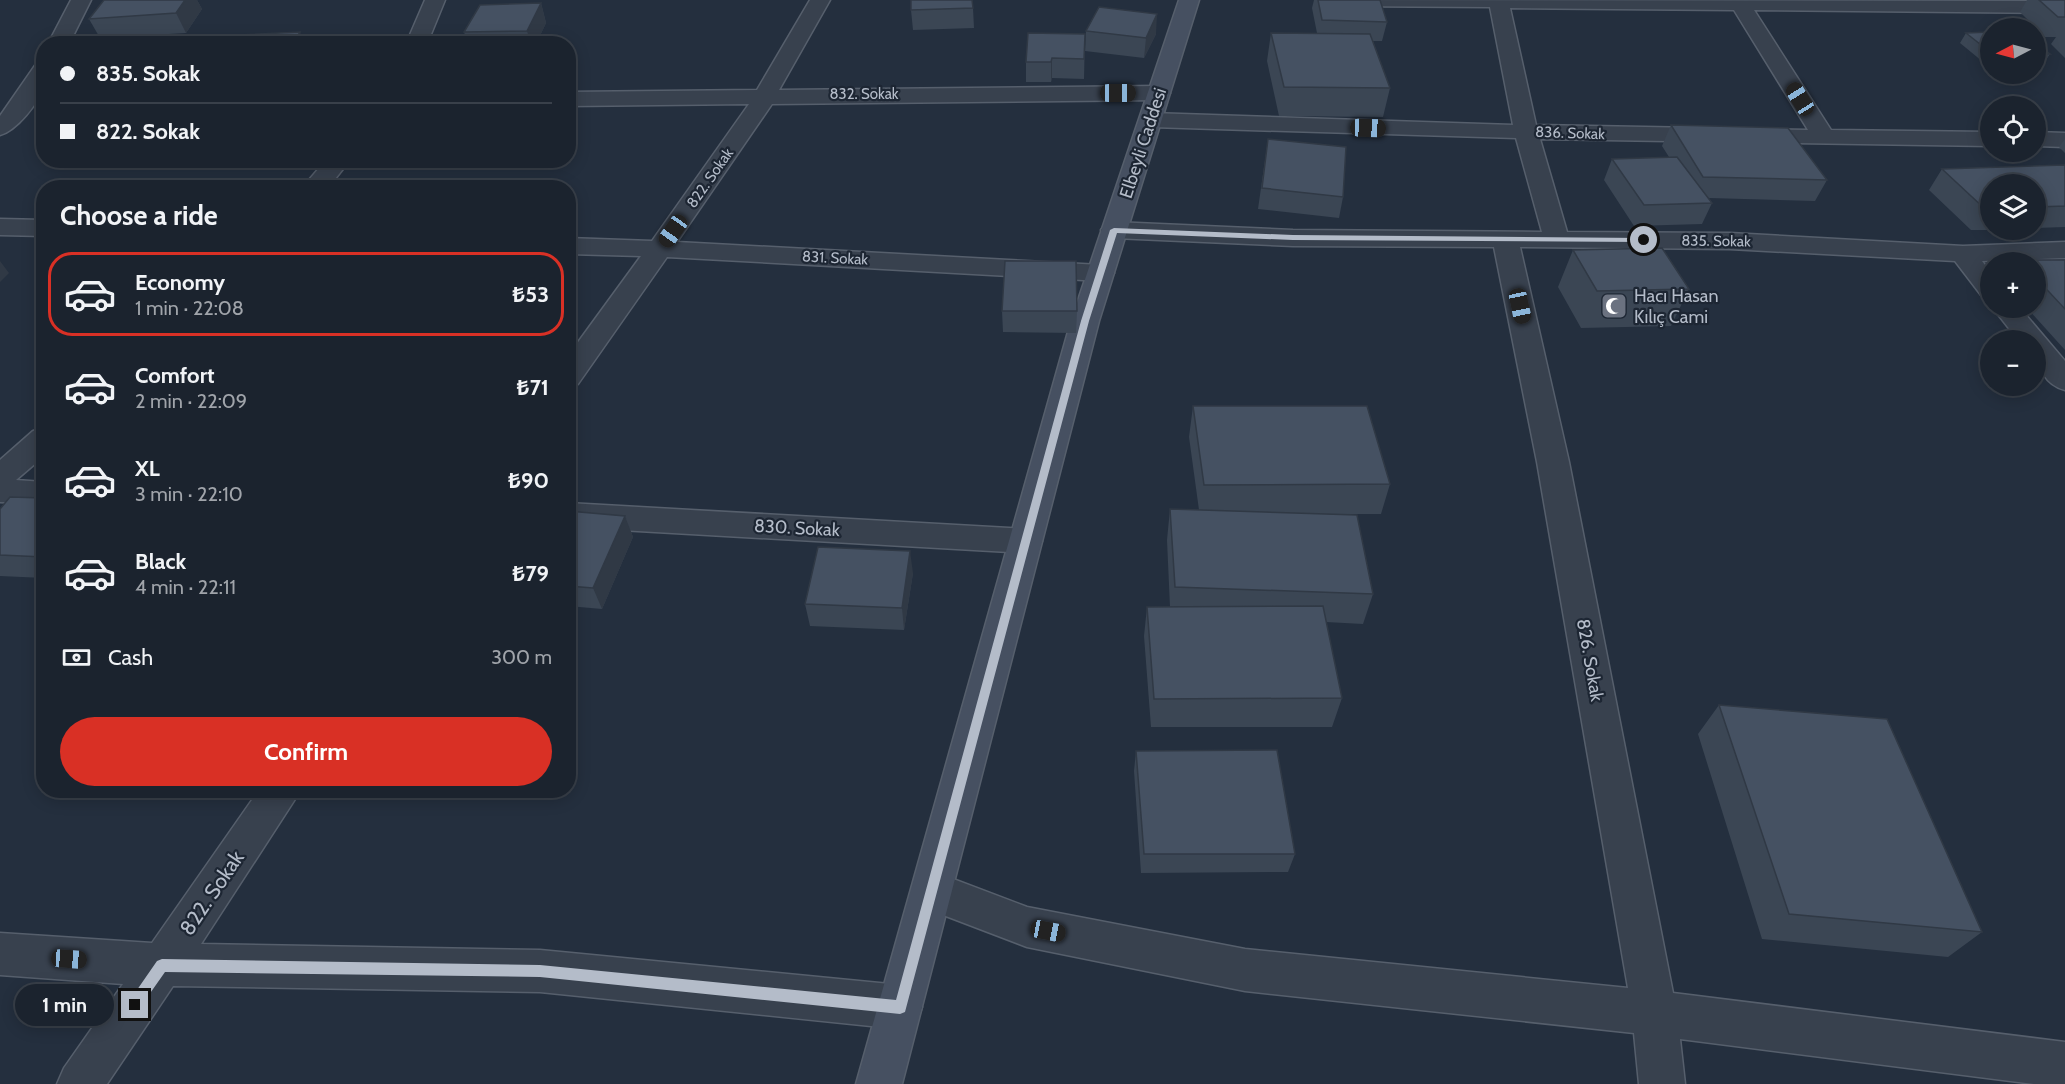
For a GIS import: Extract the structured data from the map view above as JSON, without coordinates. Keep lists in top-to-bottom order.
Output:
{
  "streets": {
    "street": [
      "832. Sokak",
      "836. Sokak",
      "Elbeyli Caddesi",
      "822. Sokak",
      "835. Sokak",
      "831. Sokak",
      "830. Sokak",
      "826. Sokak"
    ]
  },
  "crossings": [
    ["832. Sokak", "836. Sokak"],
    ["832. Sokak", "Elbeyli Caddesi"],
    ["832. Sokak", "822. Sokak"],
    ["836. Sokak", "Elbeyli Caddesi"],
    ["Elbeyli Caddesi", "835. Sokak"],
    ["Elbeyli Caddesi", "831. Sokak"],
    ["Elbeyli Caddesi", "830. Sokak"],
    ["822. Sokak", "831. Sokak"],
    ["835. Sokak", "826. Sokak"]
  ],
  "places": {
    "mosque": ["Hacı Hasan Kılıç Cami"]
  },
  "north": "left",
  "page": {
    "map_buttons": ["+", "−"],
    "banner": ["835. Sokak", "822. Sokak"],
    "heading": "Choose a ride",
    "list": [
      {
        "name": "Economy",
        "note": "1 min · 22:08",
        "value": "₺53"
      },
      {
        "name": "Comfort",
        "note": "2 min · 22:09",
        "value": "₺71"
      },
      {
        "name": "XL",
        "note": "3 min · 22:10",
        "value": "₺90"
      },
      {
        "name": "Black",
        "note": "4 min · 22:11",
        "value": "₺79"
      }
    ],
    "pay": ["Cash", "300 m"],
    "buttons": "Confirm",
    "bubble": "1 min"
  }
}
